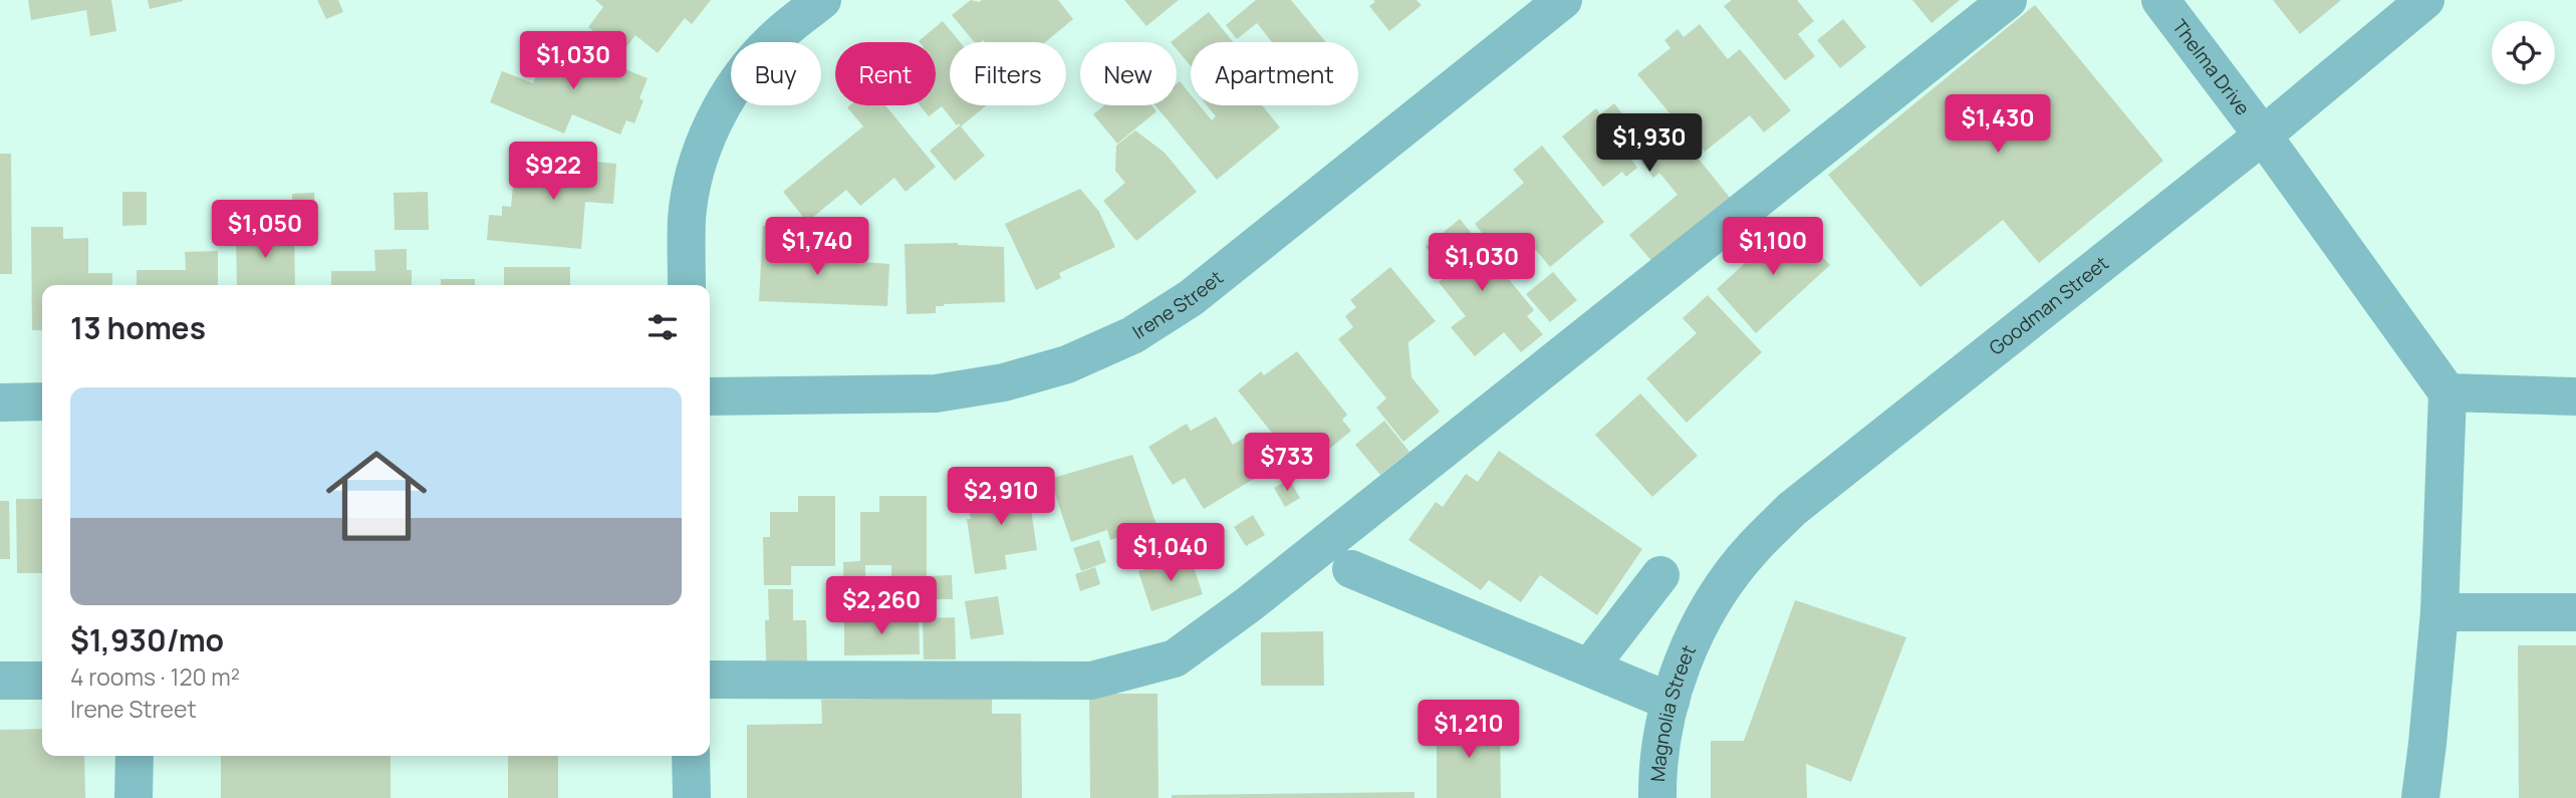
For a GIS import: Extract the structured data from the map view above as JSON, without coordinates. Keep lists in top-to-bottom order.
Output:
{
  "streets": {
    "street": [
      "Thelma Drive",
      "Irene Street",
      "Goodman Street",
      "Magnolia Street"
    ]
  },
  "crossings": [
    ["Thelma Drive", "Goodman Street"],
    ["Goodman Street", "Magnolia Street"]
  ],
  "page": {
    "price": [
      "$1,030",
      "$1,430",
      "$1,930",
      "$922",
      "$1,050",
      "$1,740",
      "$1,100",
      "$1,030",
      "$733",
      "$2,910",
      "$1,040",
      "$2,260",
      "$1,210"
    ],
    "chip": [
      "Buy",
      "Rent",
      "Filters",
      "New",
      "Apartment"
    ],
    "heading": "13 homes",
    "list": [
      {
        "name": "$1,930/mo",
        "note": "4 rooms · 120 m² · Irene Street"
      }
    ]
  }
}
